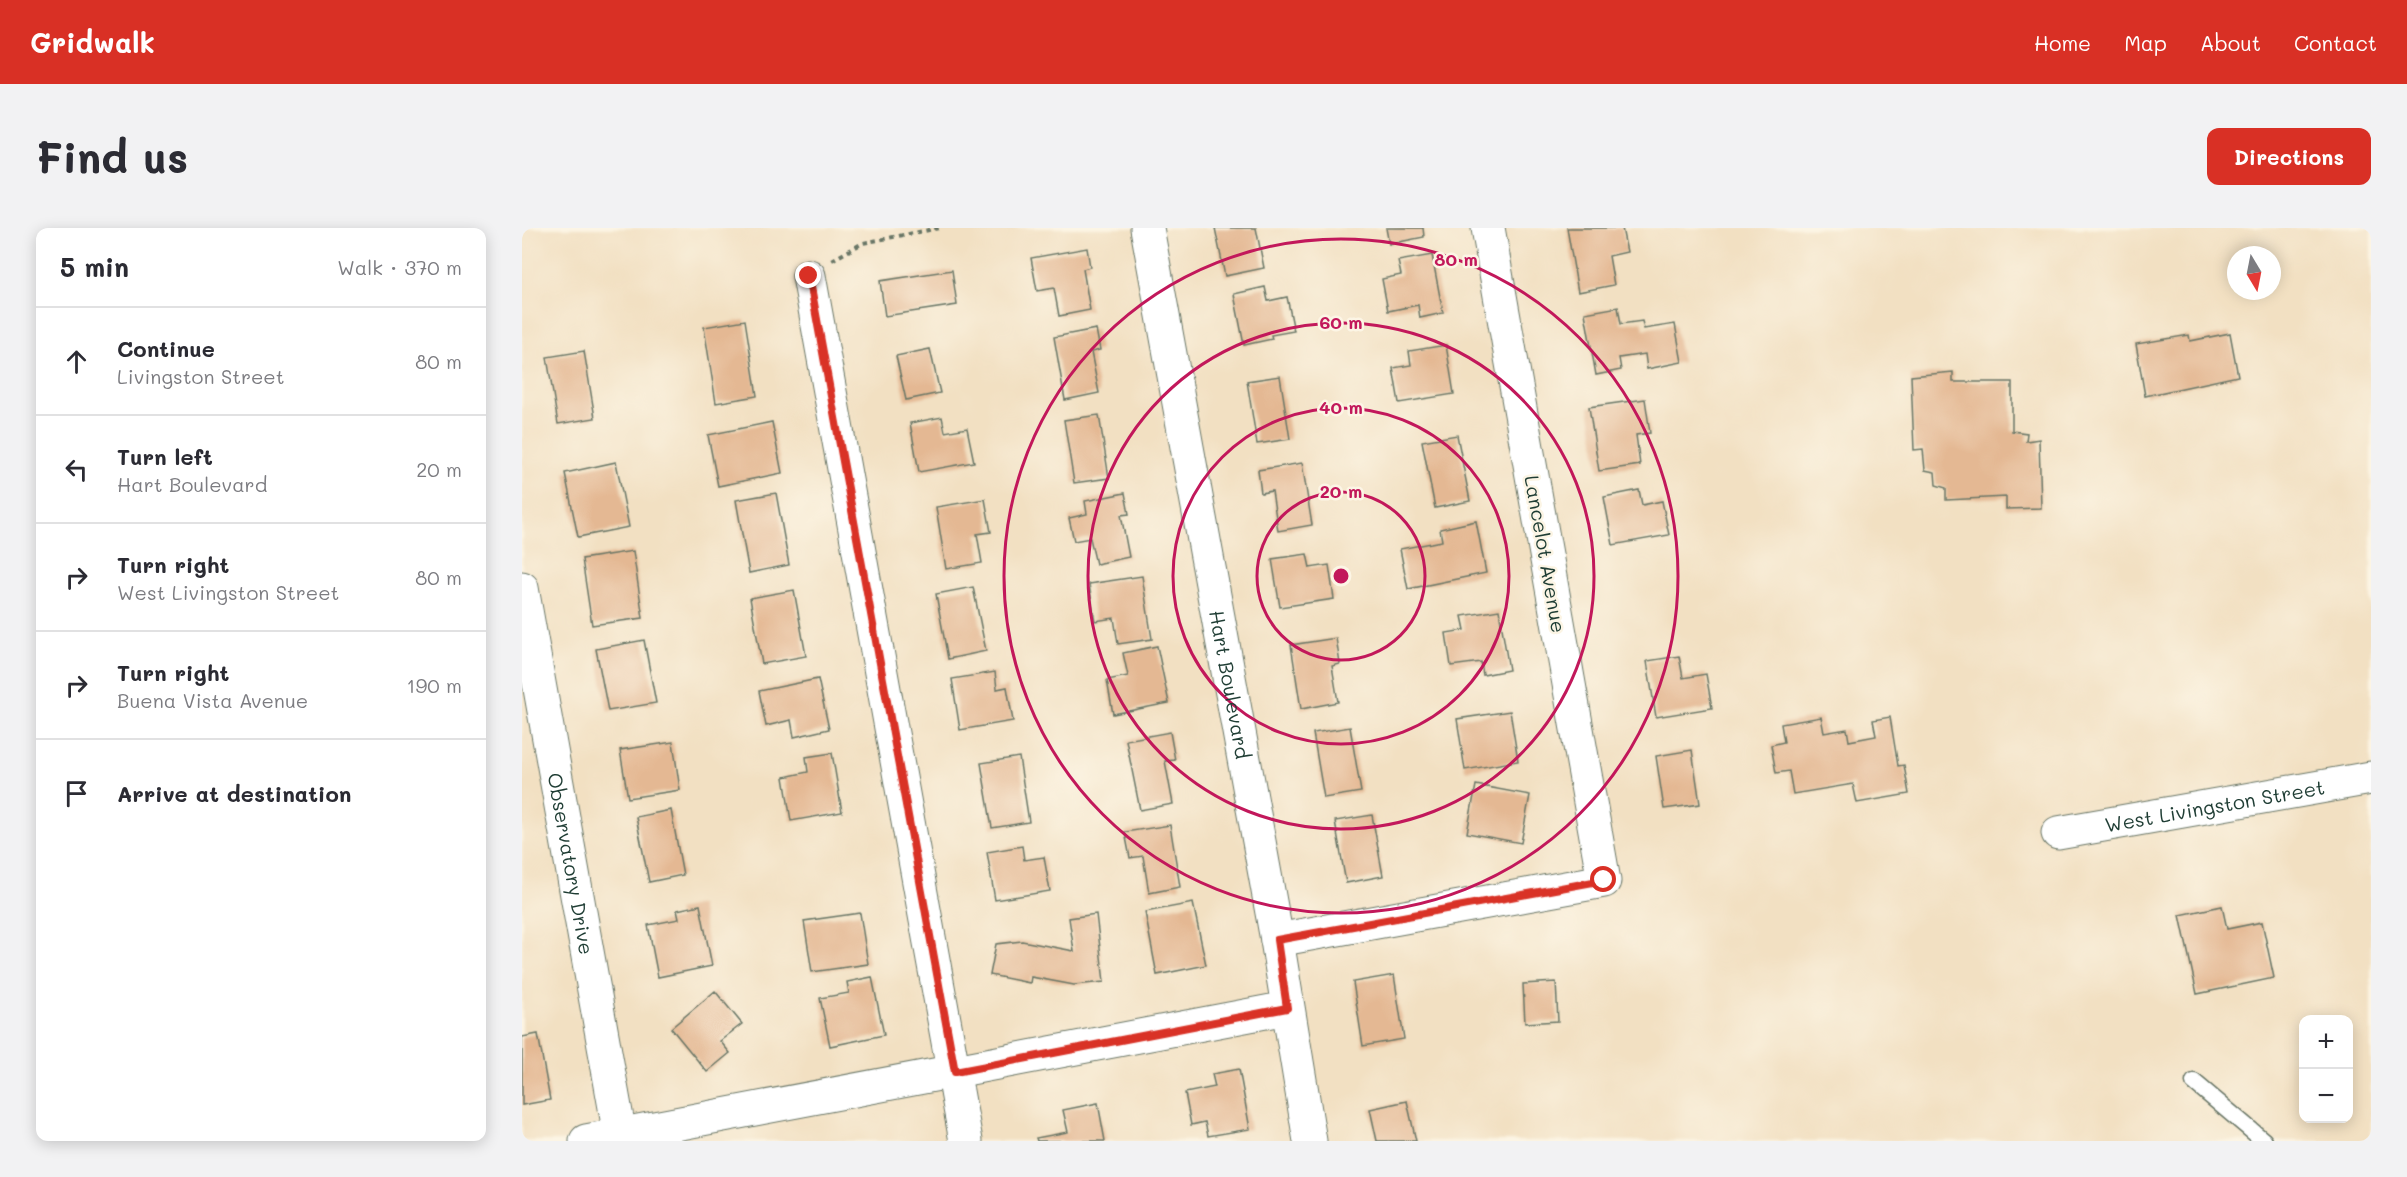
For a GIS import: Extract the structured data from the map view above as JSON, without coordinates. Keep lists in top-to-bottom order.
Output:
{
  "streets": {
    "street": [
      "Lancelot Avenue",
      "Hart Boulevard",
      "West Livingston Street",
      "Observatory Drive"
    ]
  },
  "crossings": [
    ["Lancelot Avenue", "Hart Boulevard"]
  ],
  "north": "bottom",
  "page": {
    "header": "Gridwalk",
    "nav": [
      "Home",
      "Map",
      "About",
      "Contact"
    ],
    "buttons": "Directions",
    "title": "Find us",
    "heading": ["5 min", "Walk · 370 m"],
    "list": [
      ["Continue", "Livingston Street", "80 m"],
      ["Turn left", "Hart Boulevard", "20 m"],
      ["Turn right", "West Livingston Street", "80 m"],
      ["Turn right", "Buena Vista Avenue", "190 m"],
      "Arrive at destination"
    ],
    "map_buttons": ["+", "−"]
  },
  "rings": [
    "80 m",
    "60 m",
    "40 m",
    "20 m"
  ]
}
